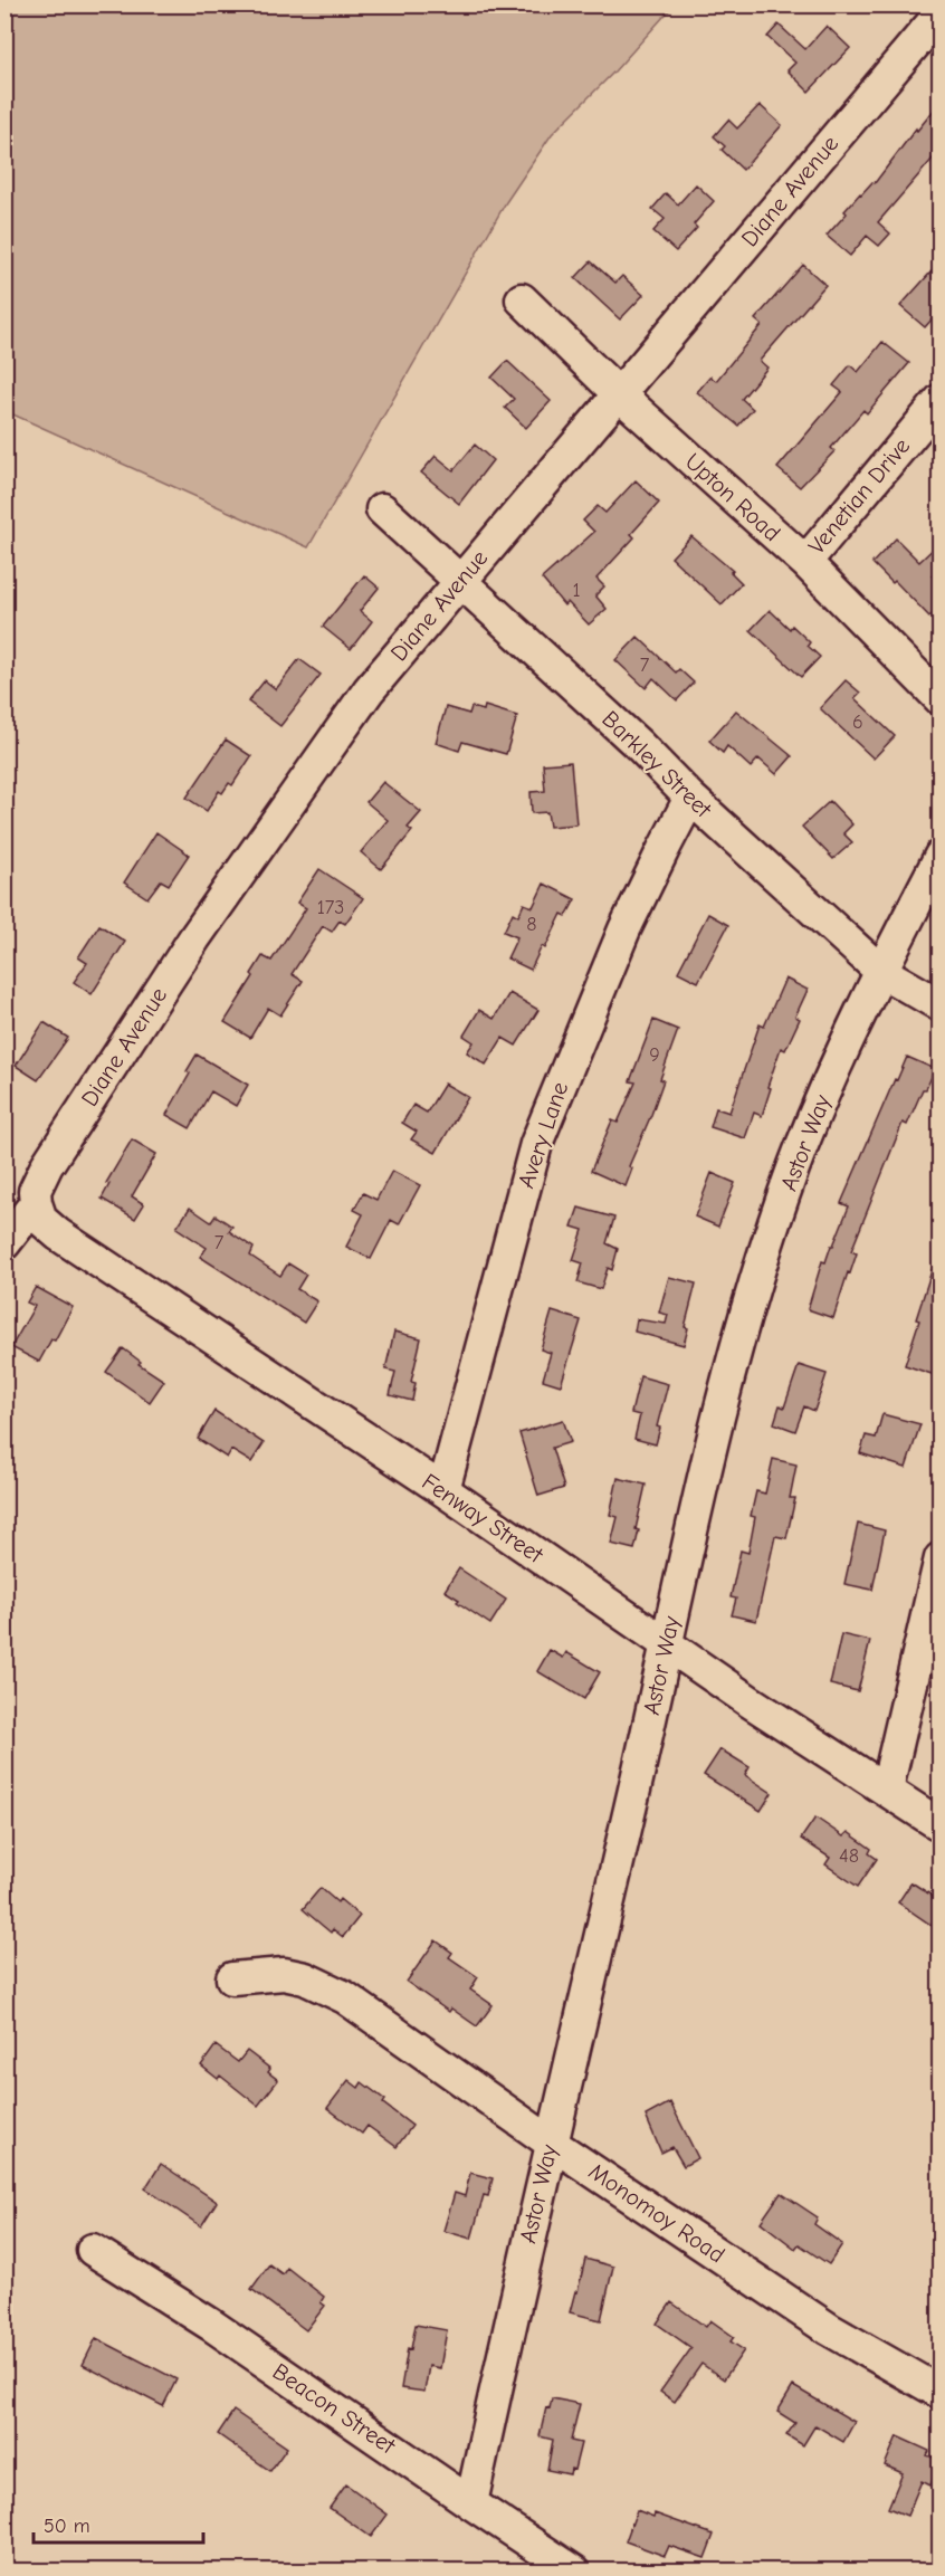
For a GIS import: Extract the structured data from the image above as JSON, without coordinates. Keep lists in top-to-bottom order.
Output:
{
  "streets": {
    "street": [
      "Diane Avenue",
      "Venetian Drive",
      "Upton Road",
      "Barkley Street",
      "Avery Lane",
      "Astor Way",
      "Fenway Street",
      "Monomoy Road",
      "Beacon Street"
    ]
  },
  "crossings": [
    ["Diane Avenue", "Upton Road"],
    ["Diane Avenue", "Barkley Street"],
    ["Diane Avenue", "Fenway Street"],
    ["Venetian Drive", "Upton Road"],
    ["Barkley Street", "Avery Lane"],
    ["Barkley Street", "Astor Way"],
    ["Avery Lane", "Fenway Street"],
    ["Astor Way", "Fenway Street"],
    ["Astor Way", "Monomoy Road"],
    ["Astor Way", "Beacon Street"]
  ],
  "house_numbers": [
    "1",
    "7",
    "6",
    "173",
    "8",
    "9",
    "7",
    "48"
  ],
  "scale_bar": "50 m"
}
